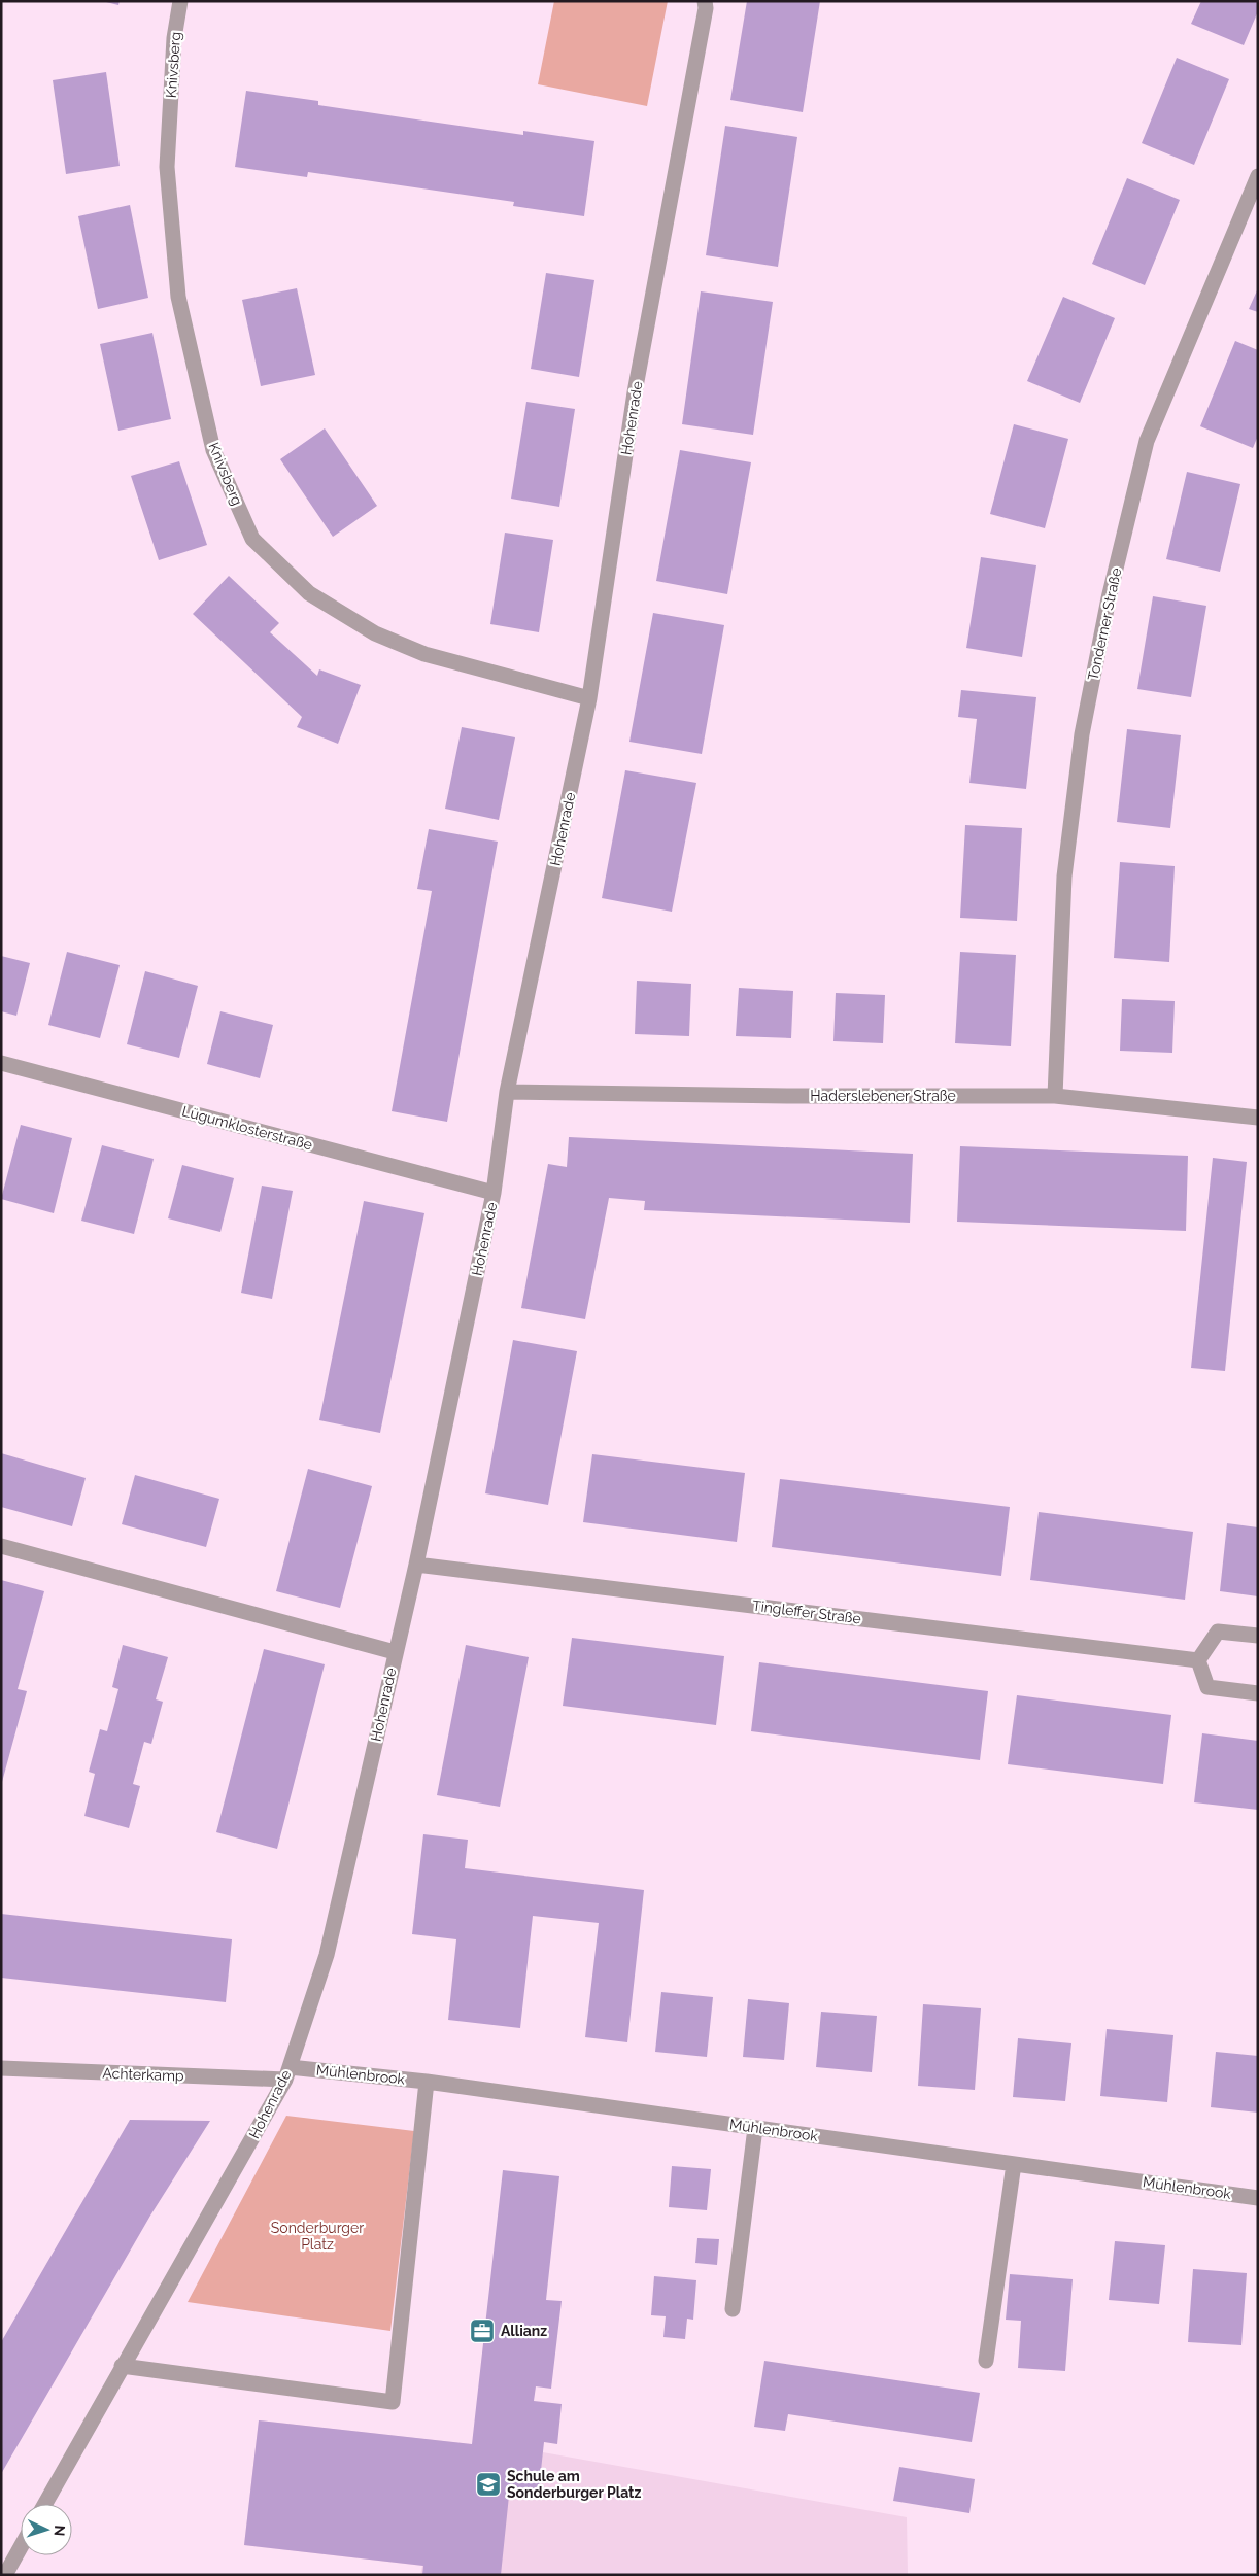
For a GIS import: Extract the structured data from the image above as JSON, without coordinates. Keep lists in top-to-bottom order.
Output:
{
  "streets": {
    "street": [
      "Knivsberg",
      "Hohenrade",
      "Tonderner Straße",
      "Haderslebener Straße",
      "Lügumklosterstraße",
      "Tingleffer Straße",
      "Achterkamp",
      "Mühlenbrook"
    ]
  },
  "crossings": [
    ["Knivsberg", "Hohenrade"],
    ["Hohenrade", "Haderslebener Straße"],
    ["Hohenrade", "Lügumklosterstraße"],
    ["Hohenrade", "Tingleffer Straße"],
    ["Hohenrade", "Achterkamp"],
    ["Hohenrade", "Mühlenbrook"],
    ["Tonderner Straße", "Haderslebener Straße"],
    ["Achterkamp", "Mühlenbrook"]
  ],
  "parks": ["Sonderburger Platz"],
  "places": {
    "office": ["Allianz"],
    "school or university": ["Schule am Sonderburger Platz"]
  },
  "north": "right"
}
